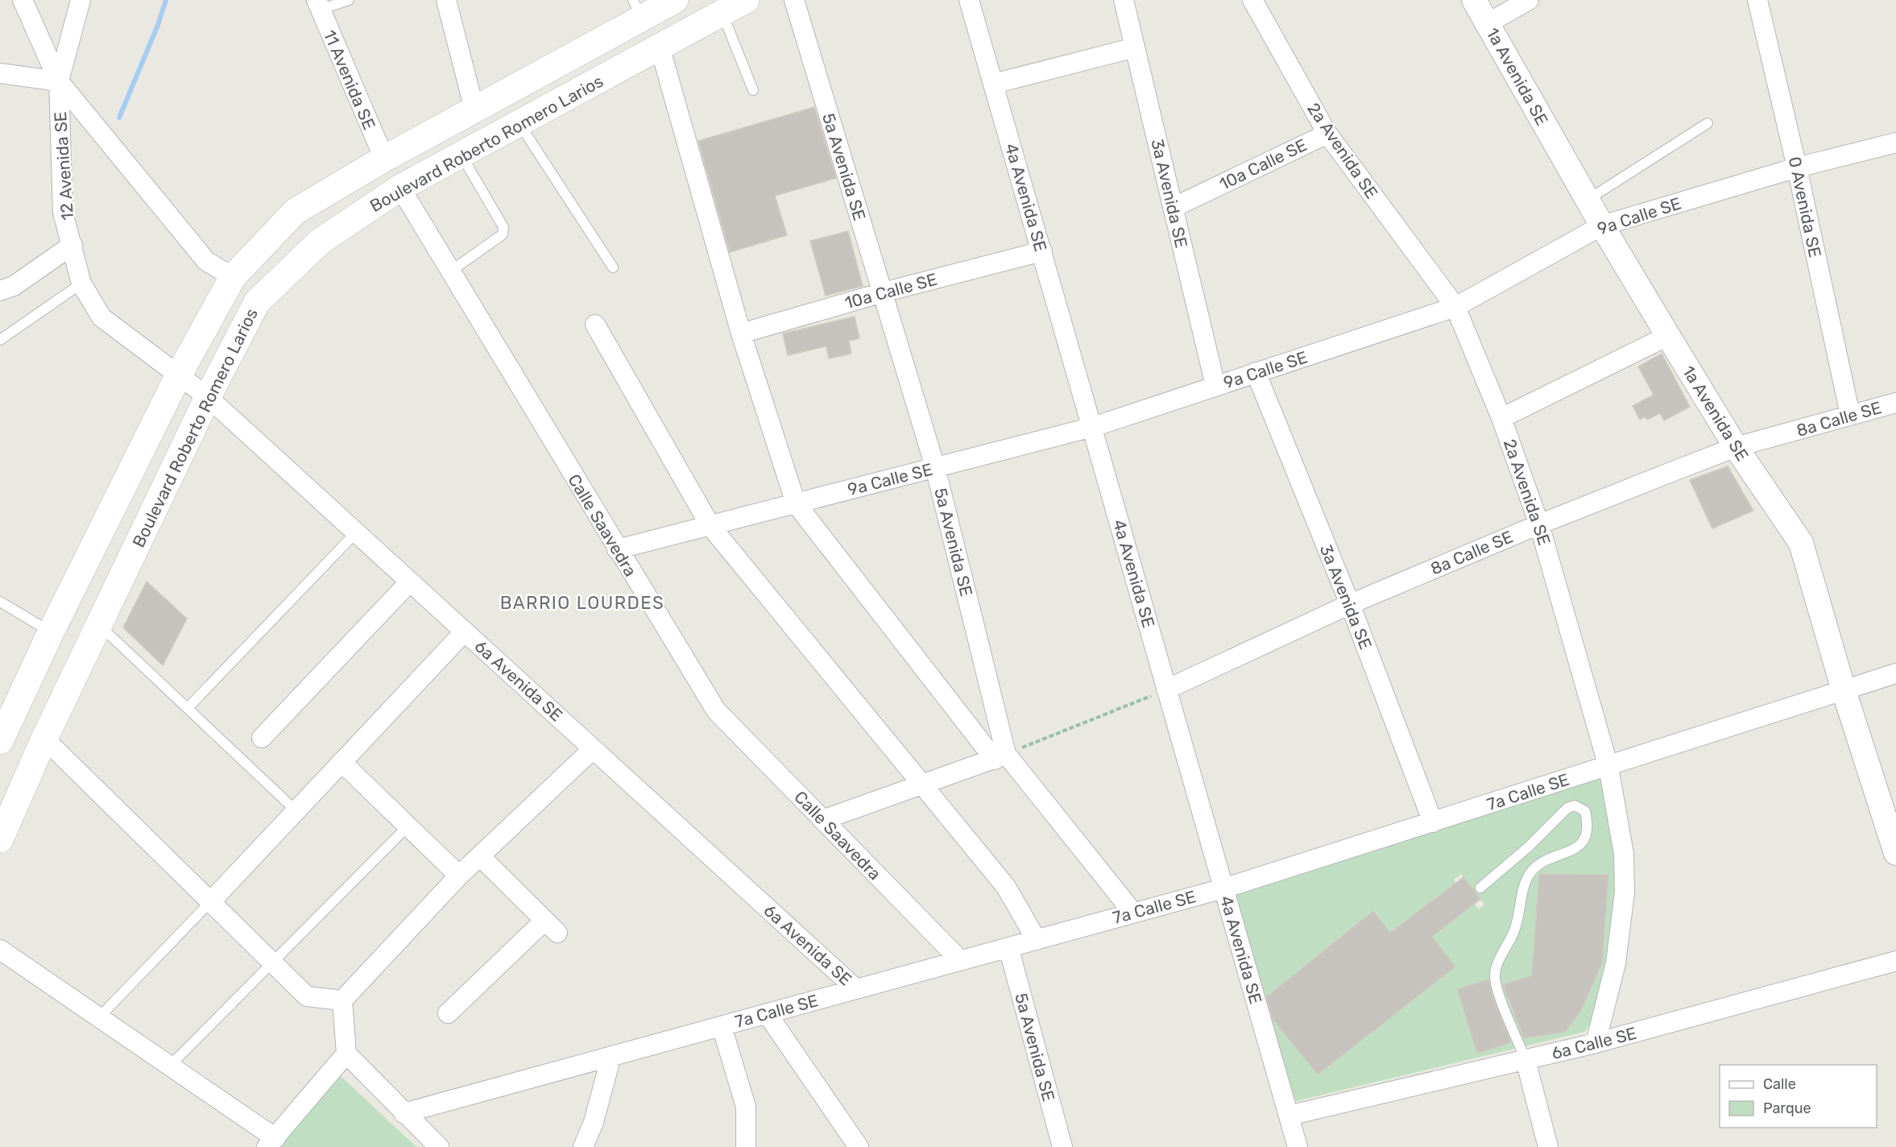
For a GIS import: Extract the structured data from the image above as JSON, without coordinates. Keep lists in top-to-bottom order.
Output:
{
  "streets": {
    "main road": ["Boulevard Roberto Romero Larios"],
    "street": [
      "1a Avenida SE",
      "11 Avenida SE",
      "2a Avenida SE",
      "10a Calle SE",
      "12 Avenida SE",
      "5a Avenida SE",
      "3a Avenida SE",
      "4a Avenida SE",
      "0 Avenida SE",
      "9a Calle SE",
      "8a Calle SE",
      "Calle Saavedra",
      "6a Avenida SE",
      "7a Calle SE",
      "6a Calle SE"
    ]
  },
  "crossings": [
    ["1a Avenida SE", "9a Calle SE"],
    ["1a Avenida SE", "8a Calle SE"],
    ["1a Avenida SE", "7a Calle SE"],
    ["11 Avenida SE", "Boulevard Roberto Romero Larios"],
    ["Boulevard Roberto Romero Larios", "12 Avenida SE"],
    ["Boulevard Roberto Romero Larios", "Calle Saavedra"],
    ["Boulevard Roberto Romero Larios", "6a Avenida SE"],
    ["2a Avenida SE", "10a Calle SE"],
    ["2a Avenida SE", "9a Calle SE"],
    ["2a Avenida SE", "8a Calle SE"],
    ["2a Avenida SE", "7a Calle SE"],
    ["2a Avenida SE", "6a Calle SE"],
    ["10a Calle SE", "5a Avenida SE"],
    ["10a Calle SE", "3a Avenida SE"],
    ["10a Calle SE", "4a Avenida SE"],
    ["12 Avenida SE", "6a Avenida SE"],
    ["5a Avenida SE", "9a Calle SE"],
    ["5a Avenida SE", "7a Calle SE"],
    ["3a Avenida SE", "9a Calle SE"],
    ["3a Avenida SE", "8a Calle SE"],
    ["3a Avenida SE", "7a Calle SE"],
    ["4a Avenida SE", "9a Calle SE"],
    ["4a Avenida SE", "8a Calle SE"],
    ["4a Avenida SE", "7a Calle SE"],
    ["4a Avenida SE", "6a Calle SE"],
    ["0 Avenida SE", "9a Calle SE"],
    ["0 Avenida SE", "8a Calle SE"],
    ["9a Calle SE", "Calle Saavedra"],
    ["Calle Saavedra", "7a Calle SE"],
    ["6a Avenida SE", "7a Calle SE"]
  ],
  "districts": ["BARRIO LOURDES"],
  "legend": ["Calle", "Parque"]
}
